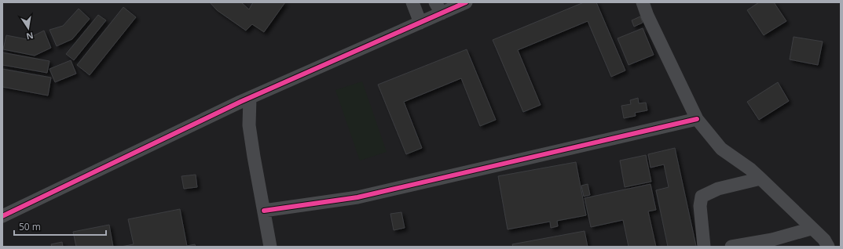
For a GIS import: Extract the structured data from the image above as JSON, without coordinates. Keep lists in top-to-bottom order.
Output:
{
  "scale_bar": "50 m",
  "north": "bottom"
}
